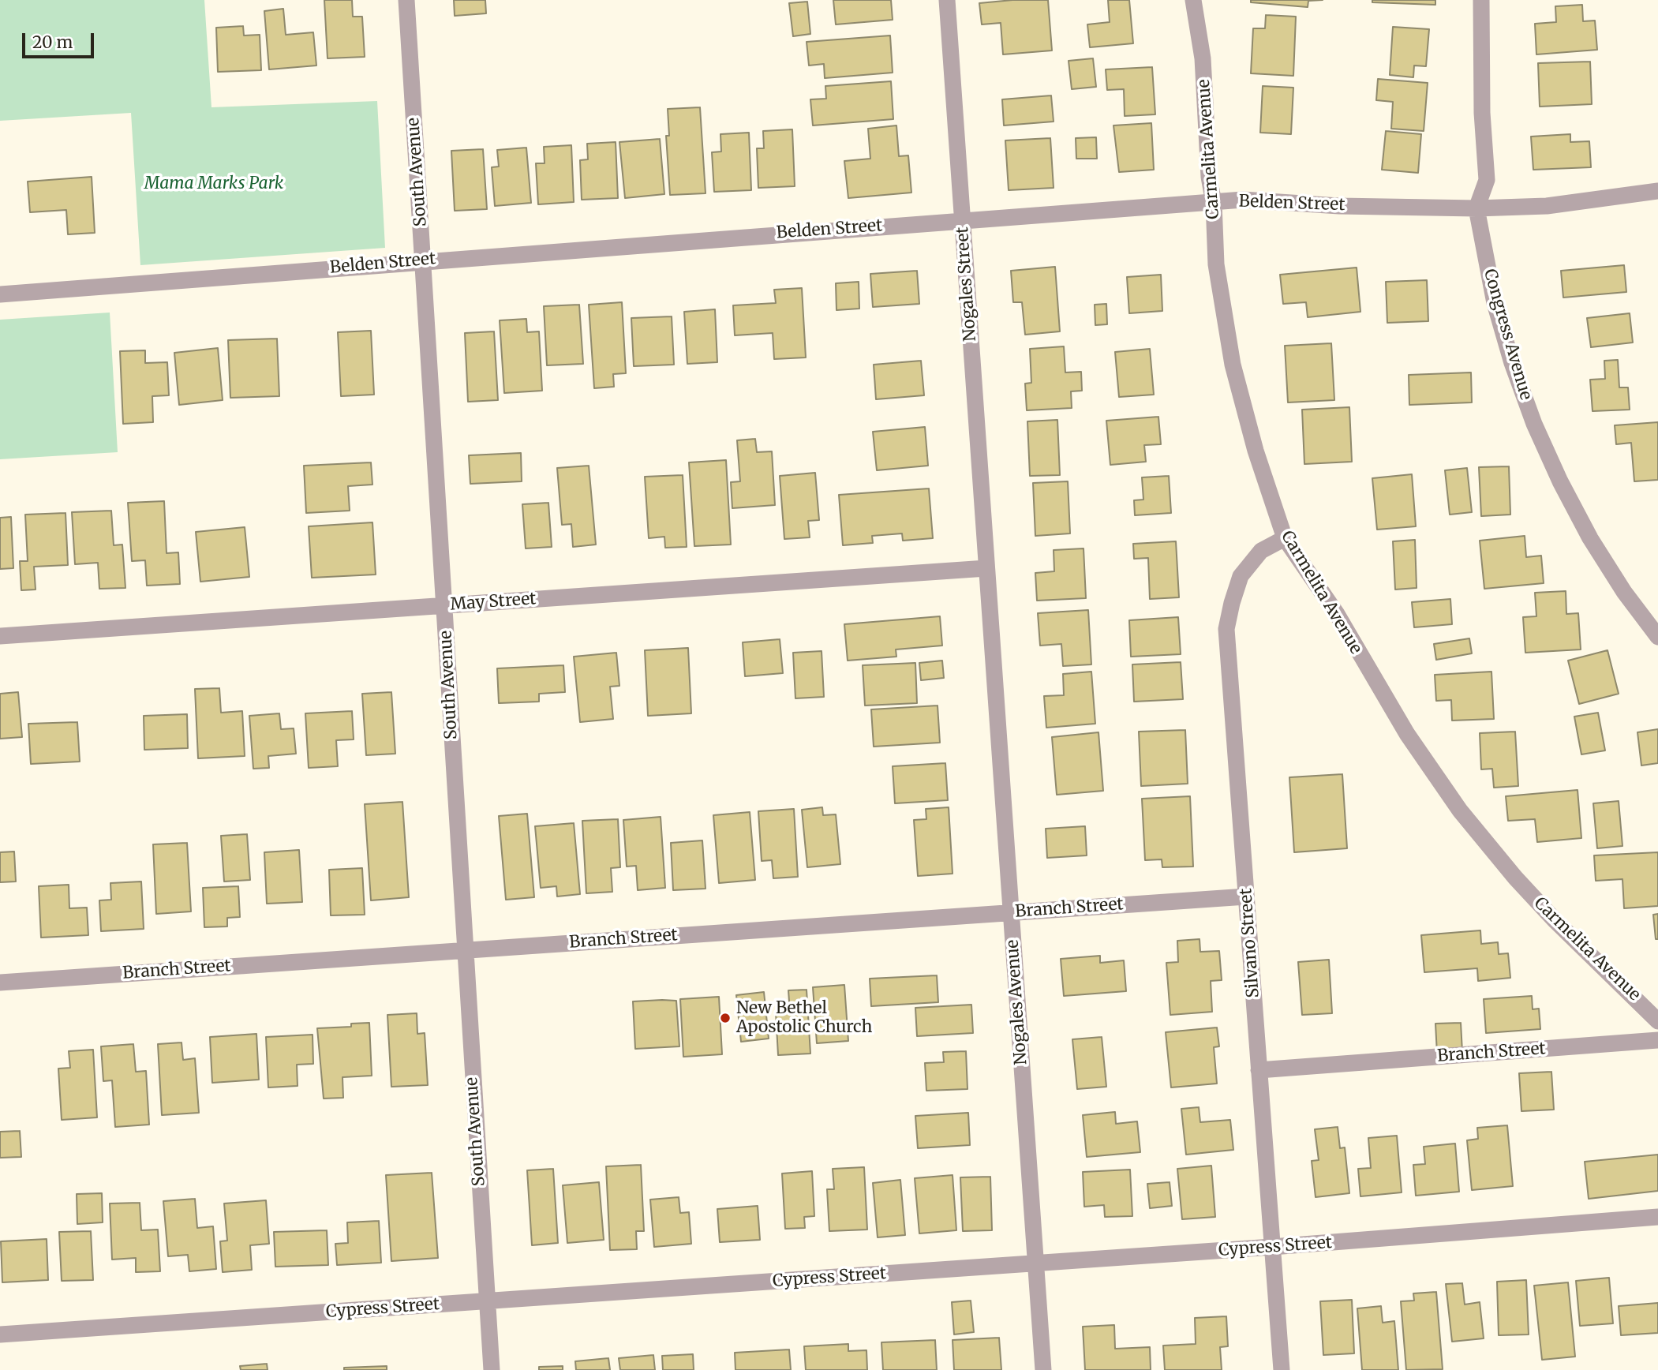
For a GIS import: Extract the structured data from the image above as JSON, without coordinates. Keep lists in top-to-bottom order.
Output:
{
  "streets": {
    "street": [
      "Carmelita Avenue",
      "South Avenue",
      "Belden Street",
      "Nogales Street",
      "Congress Avenue",
      "May Street",
      "Branch Street",
      "Silvano Street",
      "Nogales Avenue",
      "Cypress Street"
    ]
  },
  "crossings": [
    ["Carmelita Avenue", "Belden Street"],
    ["Carmelita Avenue", "Silvano Street"],
    ["South Avenue", "Belden Street"],
    ["South Avenue", "May Street"],
    ["South Avenue", "Branch Street"],
    ["South Avenue", "Cypress Street"],
    ["Belden Street", "Nogales Street"],
    ["Belden Street", "Congress Avenue"],
    ["Nogales Street", "May Street"],
    ["Nogales Street", "Nogales Avenue"],
    ["May Street", "Nogales Avenue"],
    ["Branch Street", "Silvano Street"],
    ["Branch Street", "Nogales Avenue"],
    ["Silvano Street", "Cypress Street"],
    ["Nogales Avenue", "Cypress Street"]
  ],
  "parks": ["Mama Marks Park"],
  "places": ["New Bethel Apostolic Church"],
  "scale_bar": "20 m"
}
